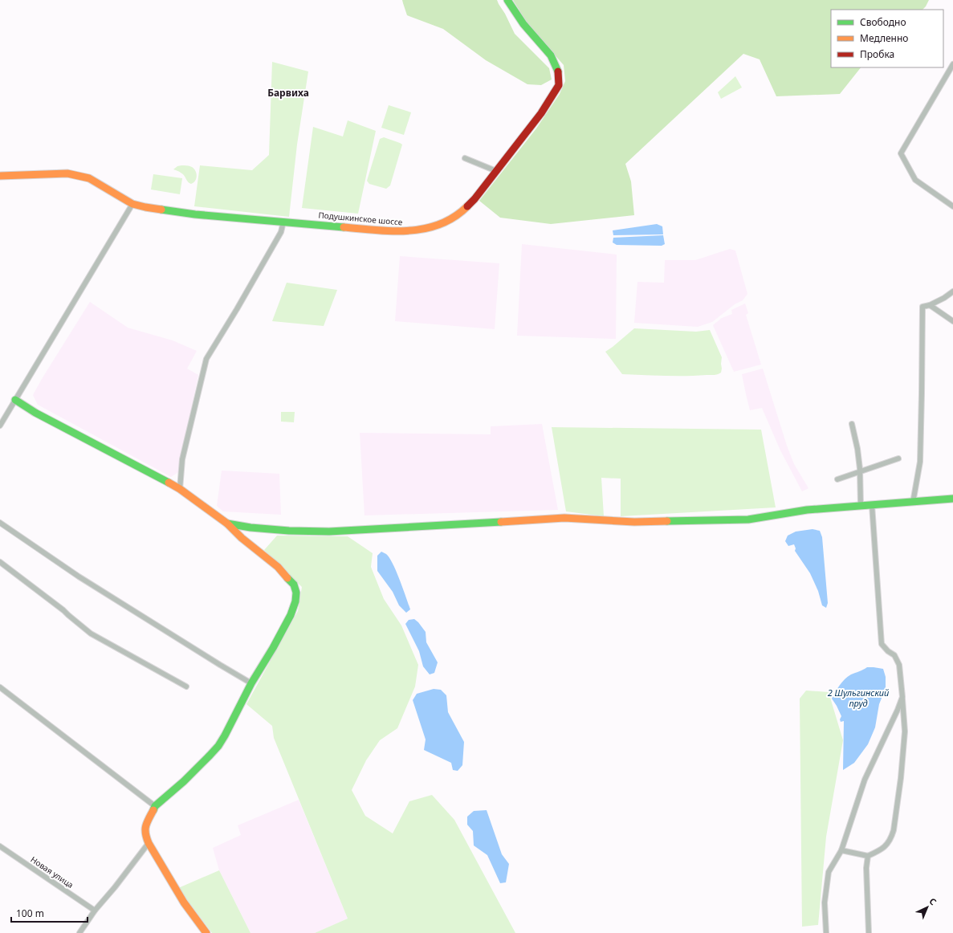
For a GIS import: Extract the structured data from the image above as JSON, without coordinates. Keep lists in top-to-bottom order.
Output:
{
  "streets": {
    "street": ["Подушкинское шоссе", "Новая улица"]
  },
  "districts": ["Барвиха"],
  "water": ["2 Шульгинский пруд"],
  "legend": ["Свободно", "Медленно", "Пробка"],
  "scale_bar": "100 m",
  "north": "top right"
}
